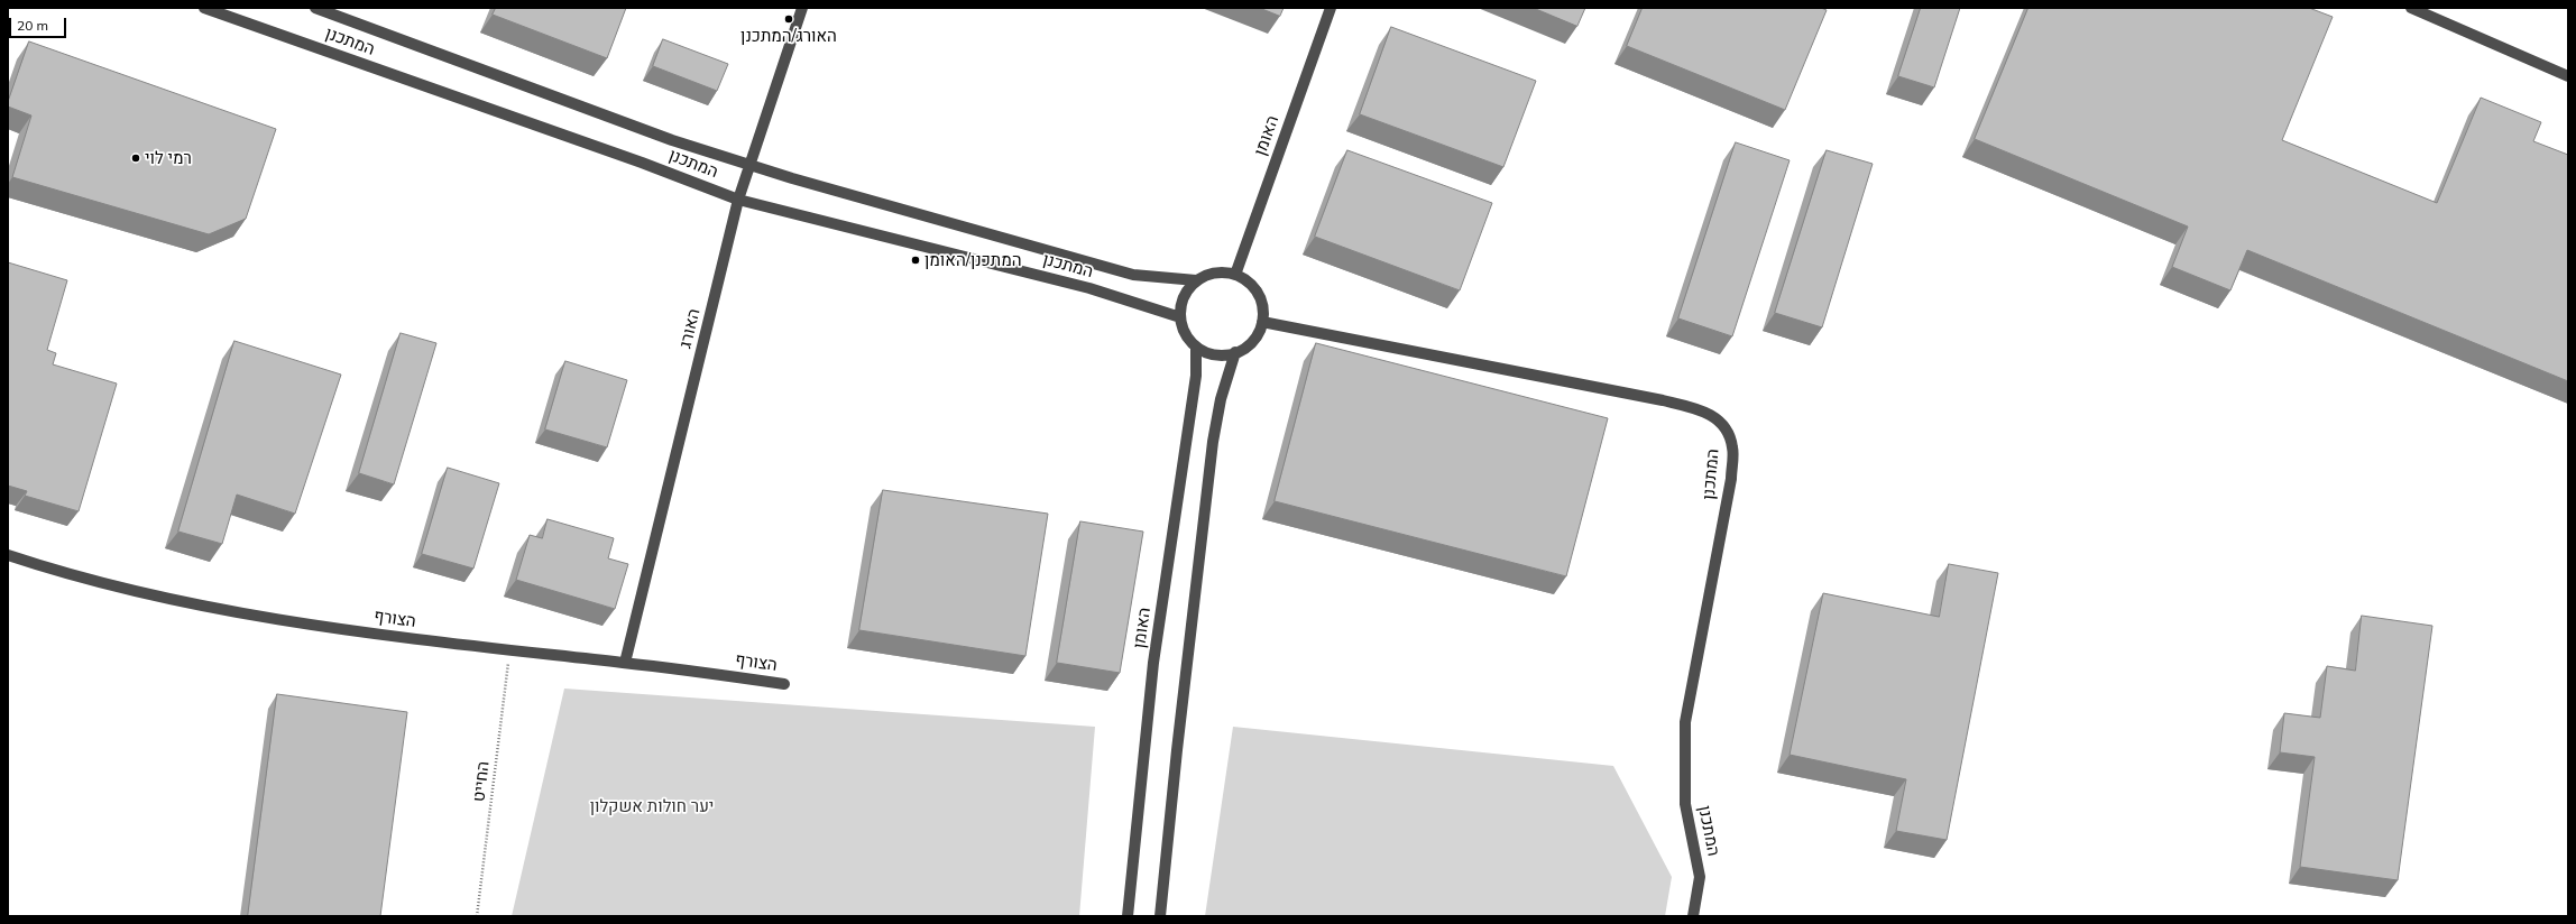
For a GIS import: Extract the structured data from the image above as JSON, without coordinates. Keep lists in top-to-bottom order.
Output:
{
  "streets": {
    "street": [
      "המתכנן",
      "האומן",
      "האורג",
      "הצורף"
    ],
    "path": ["החייט"]
  },
  "crossings": [
    ["המתכנן", "האומן"],
    ["המתכנן", "האורג"],
    ["האורג", "הצורף"],
    ["הצורף", "החייט"]
  ],
  "parks": ["יער חולות אשקלון"],
  "places": ["האורג/המתכנן", "רמי לוי", "המתכנן/האומן"],
  "scale_bar": "20 m"
}
